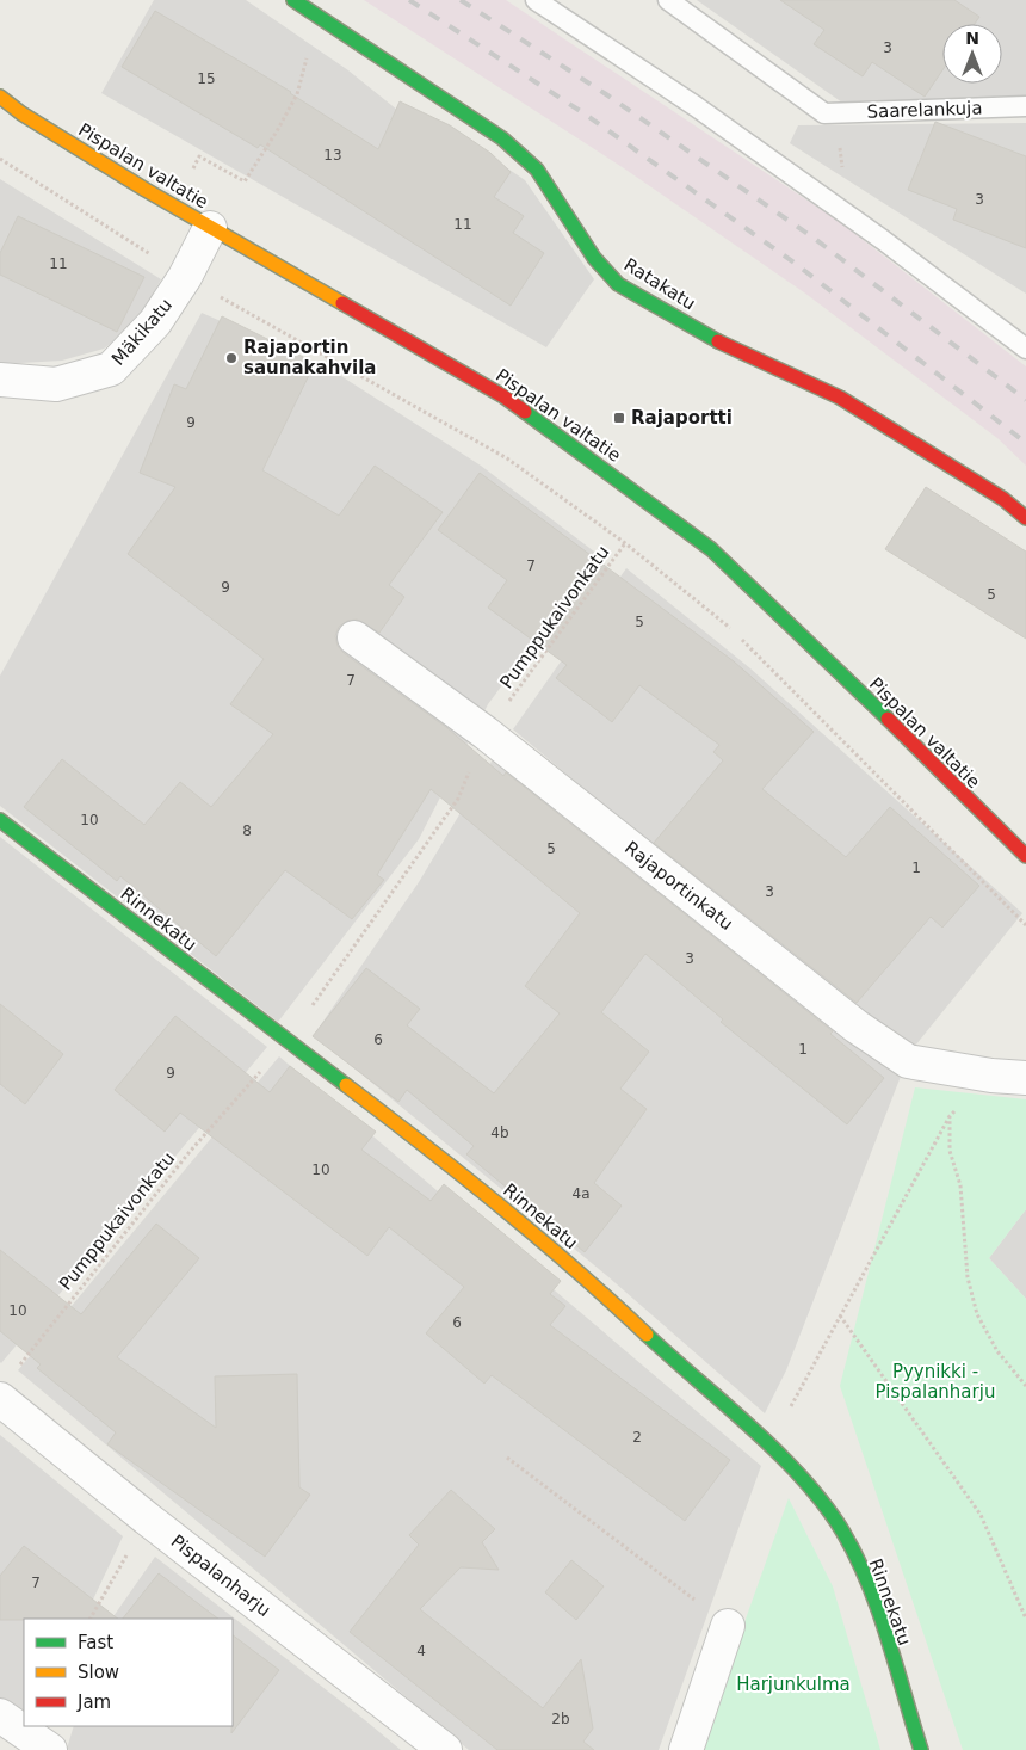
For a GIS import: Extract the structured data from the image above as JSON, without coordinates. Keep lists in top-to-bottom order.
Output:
{
  "streets": {
    "street": [
      "Pispalan valtatie",
      "Ratakatu",
      "Mäkikatu",
      "Rajaportinkatu",
      "Rinnekatu",
      "Pispalanharju"
    ],
    "lane": ["Saarelankuja"],
    "path": ["Pumppukaivonkatu"]
  },
  "crossings": [
    ["Pispalan valtatie", "Mäkikatu"],
    ["Pumppukaivonkatu", "Pispalanharju"]
  ],
  "parks": ["Pyynikki - Pispalanharju", "Harjunkulma"],
  "places": {
    "other": ["Rajaportin saunakahvila"],
    "transit": ["Rajaportti"]
  },
  "house_numbers": [
    "3",
    "15",
    "13",
    "3",
    "11",
    "11",
    "9",
    "7",
    "9",
    "5",
    "5",
    "7",
    "10",
    "8",
    "5",
    "1",
    "3",
    "3",
    "6",
    "1",
    "9",
    "4b",
    "10",
    "4a",
    "10",
    "6",
    "2",
    "7",
    "4",
    "2b"
  ],
  "legend": ["Fast", "Slow", "Jam"],
  "north": "top"
}
